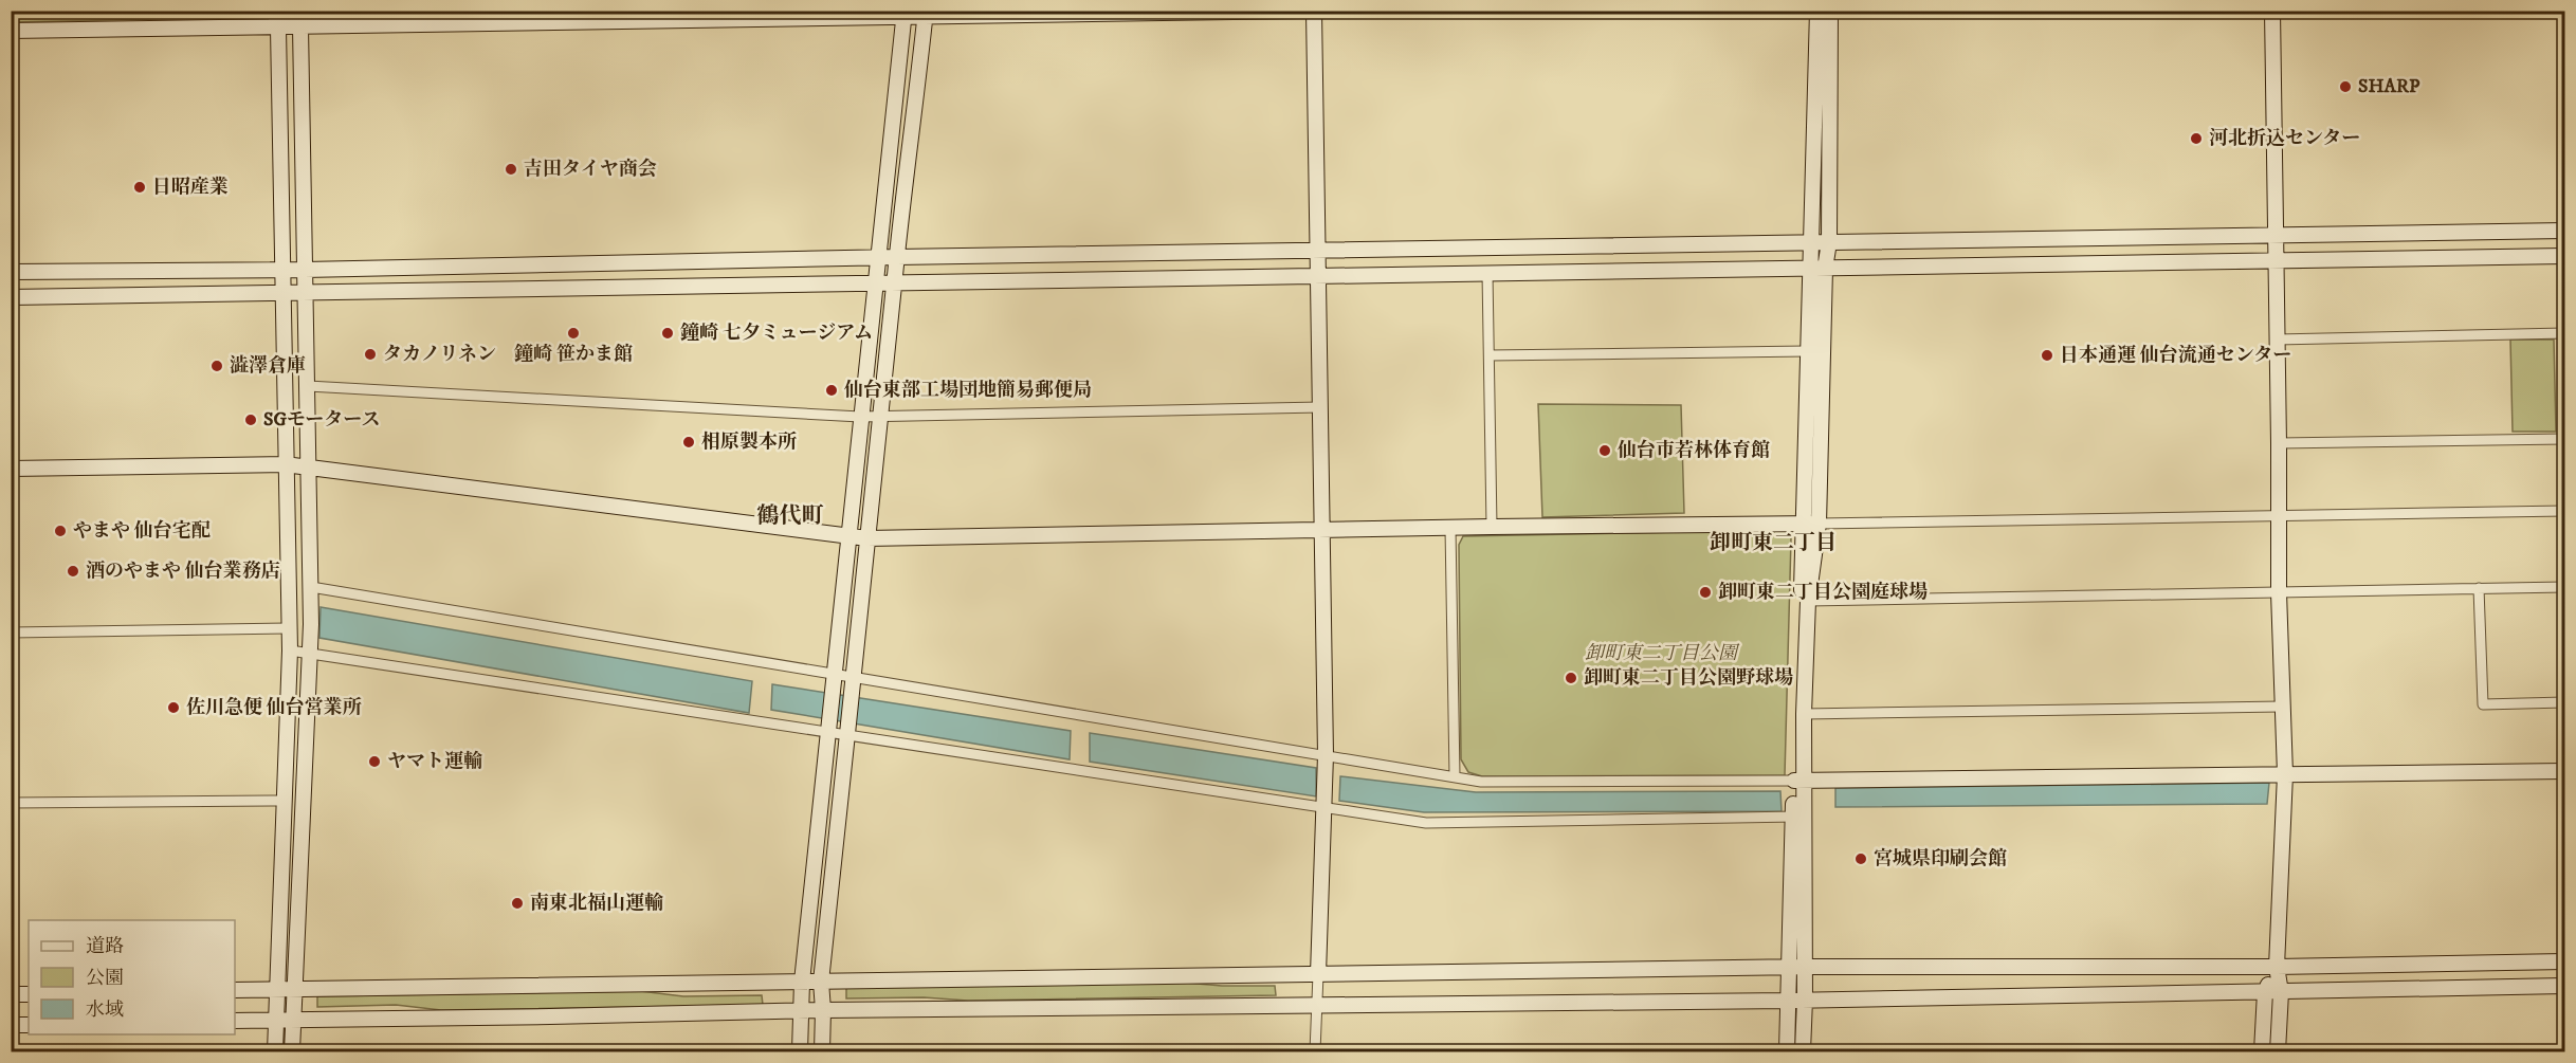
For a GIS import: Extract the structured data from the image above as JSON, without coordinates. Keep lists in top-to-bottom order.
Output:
{
  "districts": ["鶴代町", "卸町東二丁目"],
  "parks": ["卸町東二丁目公園"],
  "places": [
    "SHARP",
    "河北折込センター",
    "吉田タイヤ商会",
    "日昭産業",
    "鐘崎 笹かま館",
    "鐘崎 七夕ミュージアム",
    "タカノリネン",
    "日本通運 仙台流通センター",
    "澁澤倉庫",
    "仙台東部工場団地簡易郵便局",
    "SGモータース",
    "相原製本所",
    "仙台市若林体育館",
    "やまや 仙台宅配",
    "酒のやまや 仙台業務店",
    "卸町東二丁目公園庭球場",
    "卸町東二丁目公園野球場",
    "佐川急便 仙台営業所",
    "ヤマト運輸",
    "宮城県印刷会館",
    "南東北福山運輸"
  ],
  "legend": ["道路", "公園", "水域"]
}
